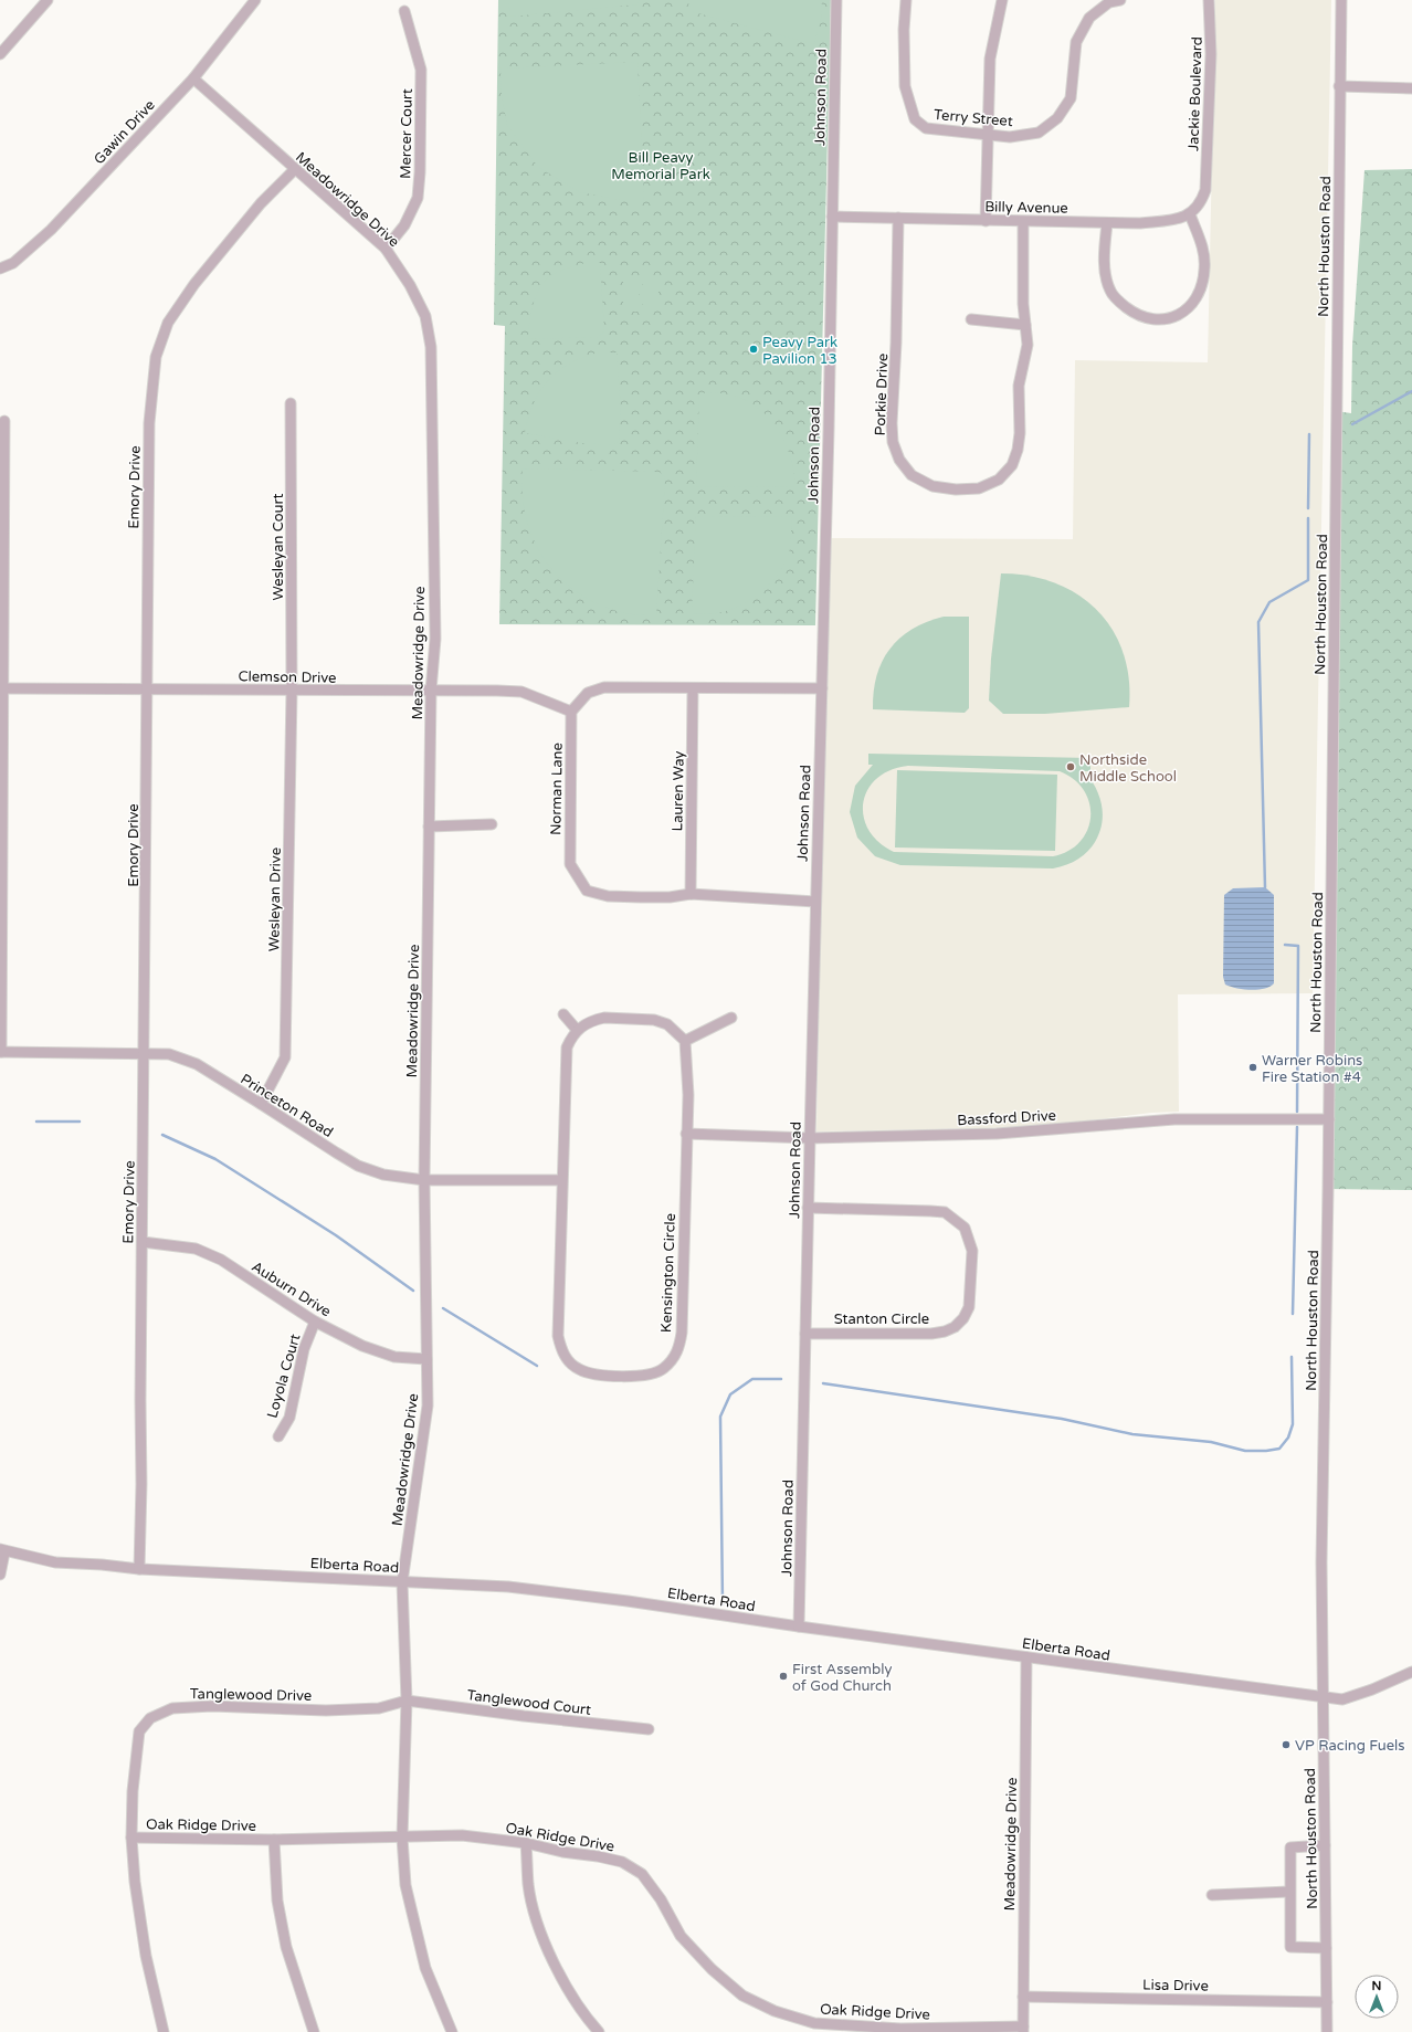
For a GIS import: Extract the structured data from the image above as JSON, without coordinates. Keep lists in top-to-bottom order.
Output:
{
  "streets": {
    "street": [
      "Jackie Boulevard",
      "Johnson Road",
      "Terry Street",
      "Gawin Drive",
      "Mercer Court",
      "Meadowridge Drive",
      "Billy Avenue",
      "North Houston Road",
      "Porkie Drive",
      "Emory Drive",
      "Wesleyan Court",
      "Clemson Drive",
      "Norman Lane",
      "Lauren Way",
      "Wesleyan Drive",
      "Princeton Road",
      "Bassford Drive",
      "Kensington Circle",
      "Auburn Drive",
      "Stanton Circle",
      "Loyola Court",
      "Elberta Road",
      "Tanglewood Drive",
      "Tanglewood Court",
      "Oak Ridge Drive",
      "Lisa Drive"
    ]
  },
  "crossings": [
    ["Jackie Boulevard", "Billy Avenue"],
    ["Johnson Road", "Billy Avenue"],
    ["Johnson Road", "Norman Lane"],
    ["Johnson Road", "Bassford Drive"],
    ["Johnson Road", "Stanton Circle"],
    ["Johnson Road", "Elberta Road"],
    ["Gawin Drive", "Meadowridge Drive"],
    ["Mercer Court", "Meadowridge Drive"],
    ["Meadowridge Drive", "Emory Drive"],
    ["Meadowridge Drive", "Clemson Drive"],
    ["Meadowridge Drive", "Princeton Road"],
    ["Meadowridge Drive", "Auburn Drive"],
    ["Meadowridge Drive", "Elberta Road"],
    ["Meadowridge Drive", "Tanglewood Drive"],
    ["Meadowridge Drive", "Tanglewood Court"],
    ["Meadowridge Drive", "Oak Ridge Drive"],
    ["Meadowridge Drive", "Lisa Drive"],
    ["Billy Avenue", "Porkie Drive"],
    ["North Houston Road", "Bassford Drive"],
    ["North Houston Road", "Elberta Road"],
    ["North Houston Road", "Lisa Drive"],
    ["Emory Drive", "Clemson Drive"],
    ["Emory Drive", "Princeton Road"],
    ["Emory Drive", "Auburn Drive"],
    ["Emory Drive", "Elberta Road"],
    ["Wesleyan Court", "Clemson Drive"],
    ["Wesleyan Court", "Wesleyan Drive"],
    ["Clemson Drive", "Norman Lane"],
    ["Clemson Drive", "Wesleyan Drive"],
    ["Norman Lane", "Lauren Way"],
    ["Wesleyan Drive", "Princeton Road"],
    ["Princeton Road", "Kensington Circle"],
    ["Bassford Drive", "Kensington Circle"],
    ["Auburn Drive", "Loyola Court"],
    ["Tanglewood Drive", "Tanglewood Court"],
    ["Tanglewood Drive", "Oak Ridge Drive"]
  ],
  "parks": ["Bill Peavy Memorial Park"],
  "places": [
    "Peavy Park Pavilion 13",
    "Northside Middle School",
    "Warner Robins Fire Station #4",
    "First Assembly of God Church",
    "VP Racing Fuels"
  ],
  "north": "top"
}
